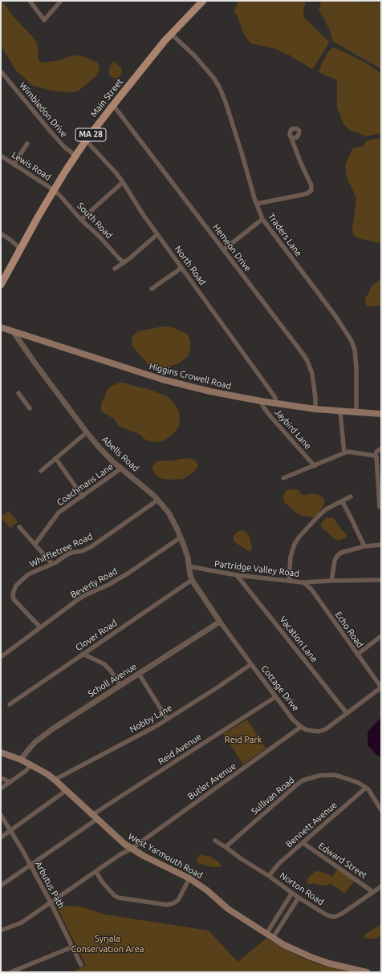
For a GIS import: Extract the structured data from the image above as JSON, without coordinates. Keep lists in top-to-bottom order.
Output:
{
  "streets": {
    "main road": [
      "Main Street",
      "MA 28",
      "Higgins Crowell Road",
      "West Yarmouth Road"
    ],
    "street": [
      "Wimbledon Drive",
      "Lewis Road",
      "South Road",
      "Traders Lane",
      "Hemeon Drive",
      "North Road",
      "Jaybird Lane",
      "Abells Road",
      "Coachmans Lane",
      "Whiffletree Road",
      "Partridge Valley Road",
      "Beverly Road",
      "Echo Road",
      "Clover Road",
      "Vacation Lane",
      "Scholl Avenue",
      "Cottage Drive",
      "Nobby Lane",
      "Reid Avenue",
      "Butler Avenue",
      "Sullivan Road",
      "Bennett Avenue",
      "Edward Street",
      "Arbutus Path",
      "Norton Road"
    ]
  },
  "crossings": [
    ["Main Street", "Wimbledon Drive"],
    ["Main Street", "Lewis Road"],
    ["Main Street", "South Road"],
    ["Main Street", "Traders Lane"],
    ["Main Street", "Hemeon Drive"],
    ["Main Street", "North Road"],
    ["Lewis Road", "South Road"],
    ["Traders Lane", "Higgins Crowell Road"],
    ["Hemeon Drive", "Higgins Crowell Road"],
    ["North Road", "Higgins Crowell Road"],
    ["Higgins Crowell Road", "Jaybird Lane"],
    ["Higgins Crowell Road", "Abells Road"],
    ["Abells Road", "Coachmans Lane"],
    ["Abells Road", "Whiffletree Road"],
    ["Abells Road", "Partridge Valley Road"],
    ["Abells Road", "Beverly Road"],
    ["Abells Road", "Clover Road"],
    ["Abells Road", "Cottage Drive"],
    ["Whiffletree Road", "Beverly Road"],
    ["Partridge Valley Road", "Echo Road"],
    ["Partridge Valley Road", "Vacation Lane"],
    ["Echo Road", "Cottage Drive"],
    ["Clover Road", "Cottage Drive"],
    ["Vacation Lane", "Cottage Drive"],
    ["Scholl Avenue", "Cottage Drive"],
    ["Scholl Avenue", "West Yarmouth Road"],
    ["Cottage Drive", "Nobby Lane"],
    ["Cottage Drive", "Reid Avenue"],
    ["Cottage Drive", "Butler Avenue"],
    ["Nobby Lane", "West Yarmouth Road"],
    ["Reid Avenue", "West Yarmouth Road"],
    ["Reid Avenue", "Arbutus Path"],
    ["Butler Avenue", "West Yarmouth Road"],
    ["Butler Avenue", "Arbutus Path"],
    ["Sullivan Road", "Bennett Avenue"],
    ["Sullivan Road", "Norton Road"],
    ["Bennett Avenue", "Edward Street"],
    ["Bennett Avenue", "Norton Road"],
    ["Edward Street", "Norton Road"]
  ],
  "parks": ["Reid Park", "Syrjala Conservation Area"]
}
